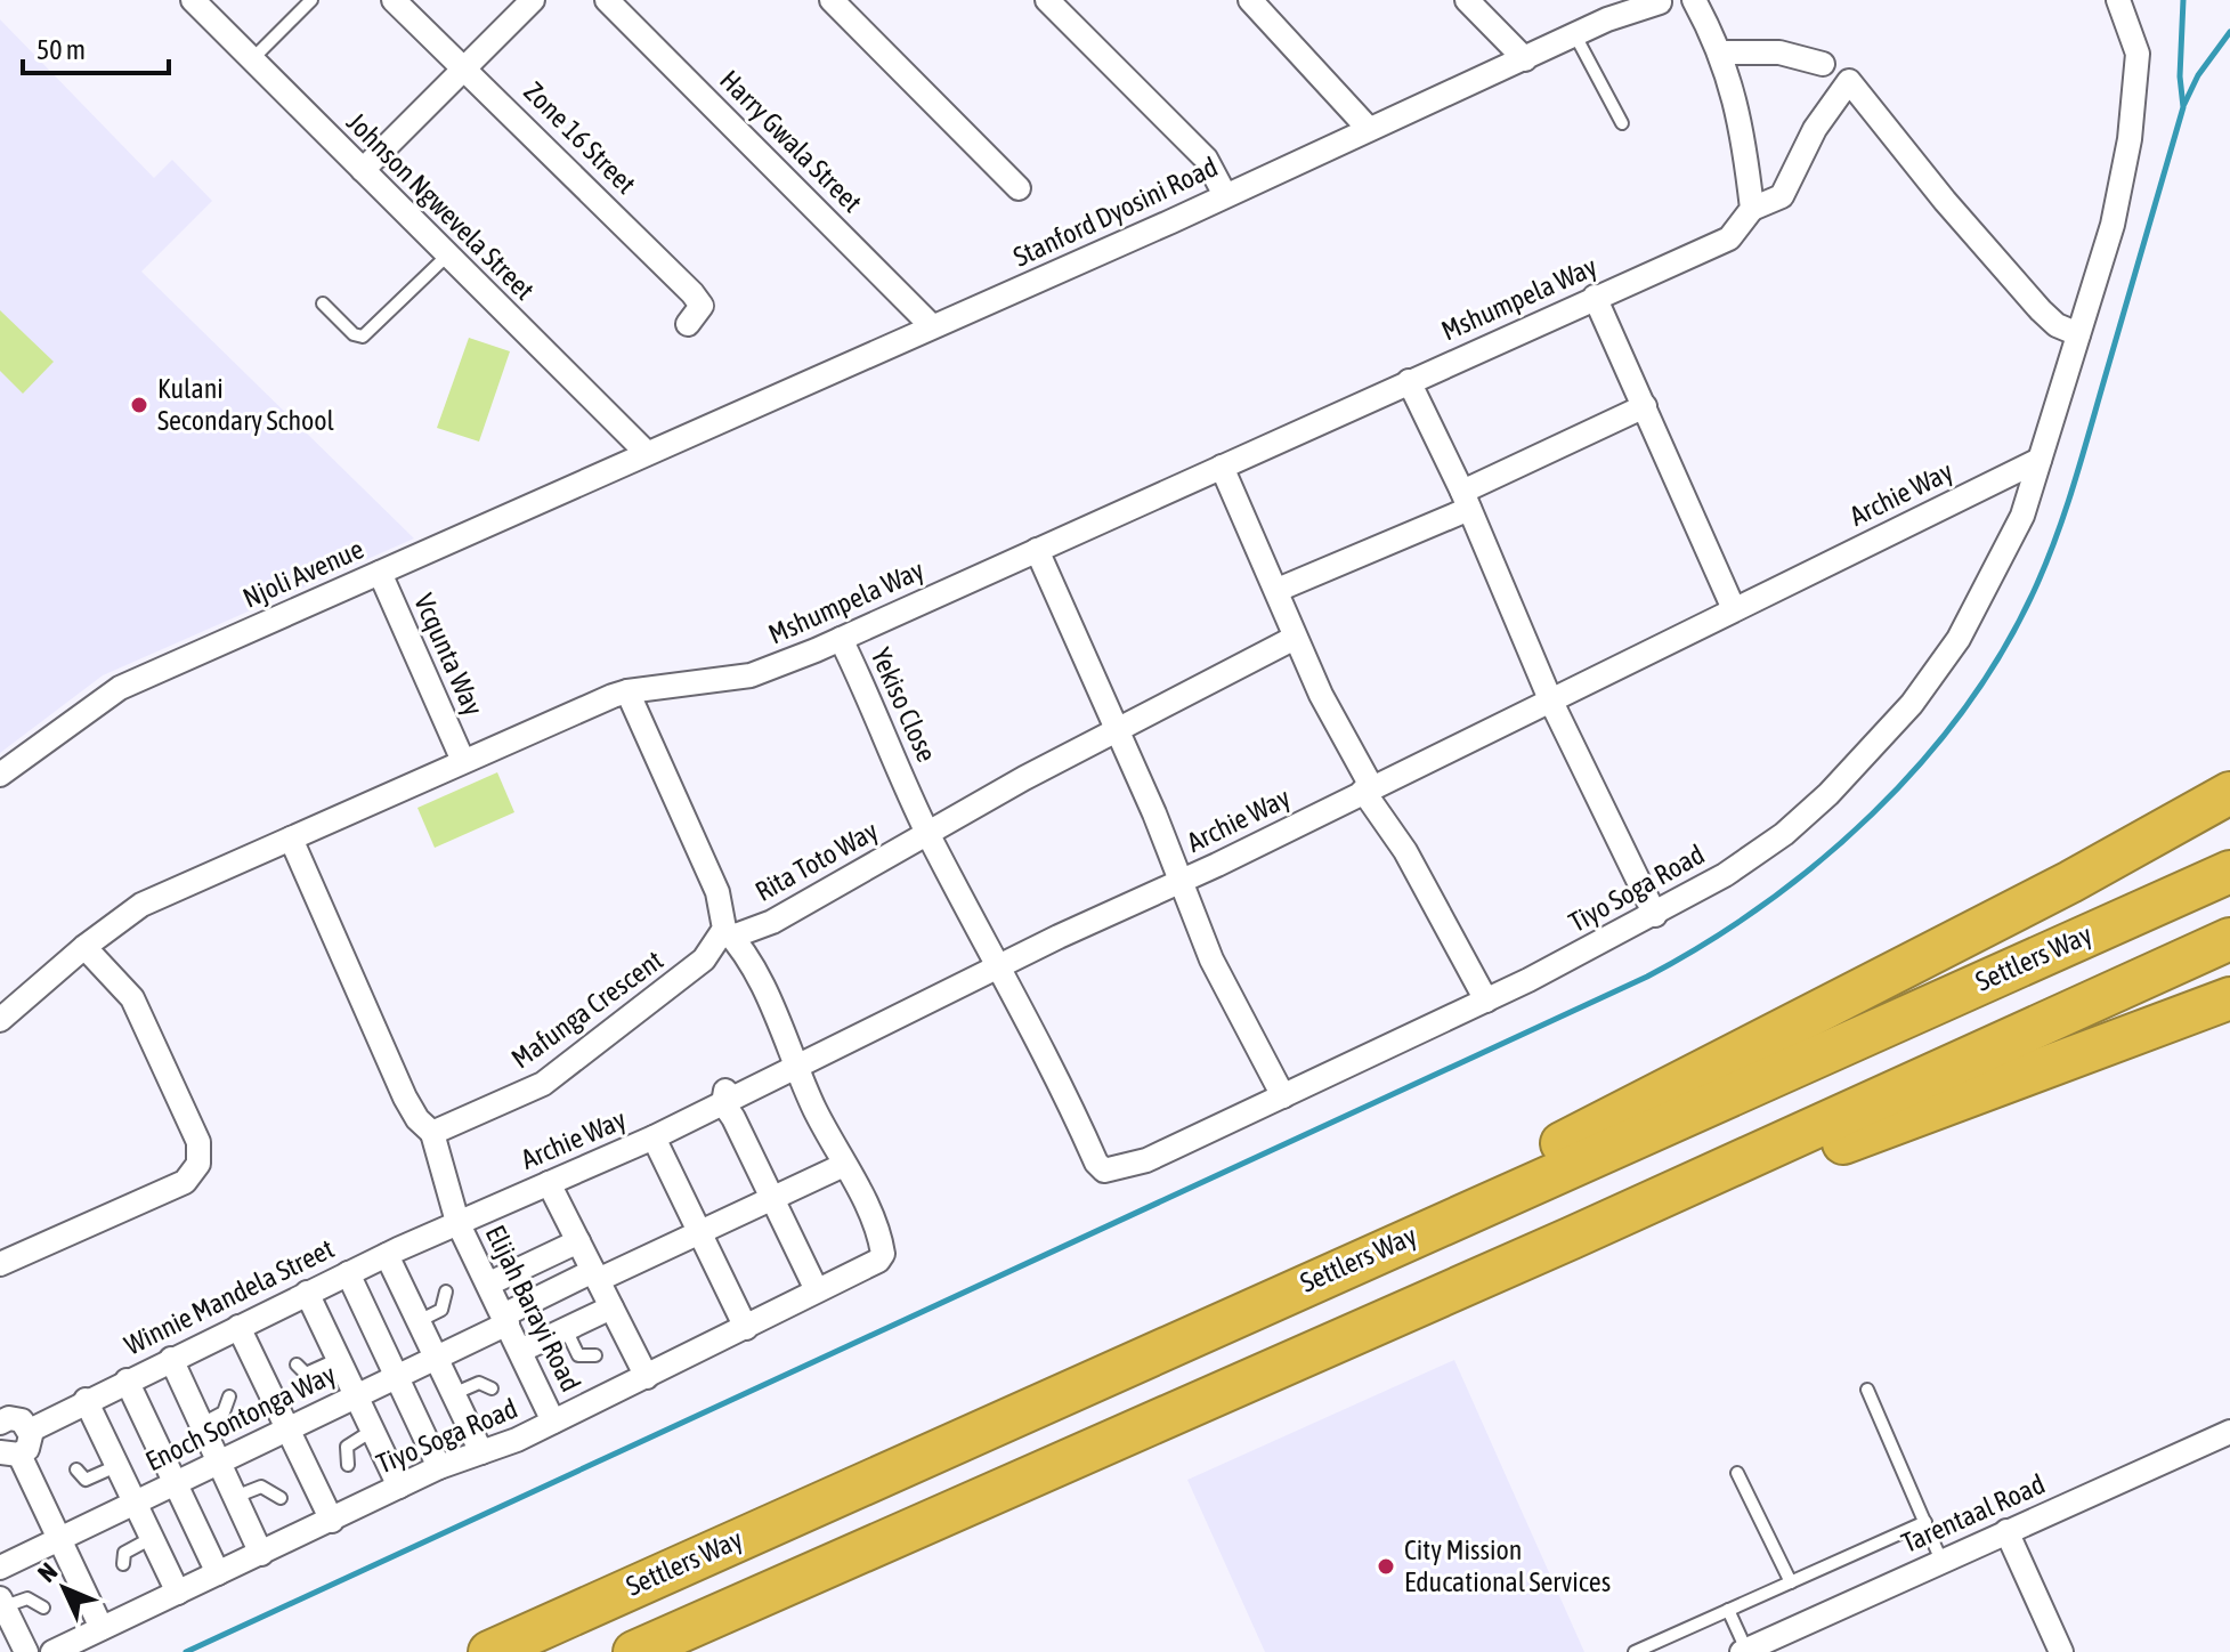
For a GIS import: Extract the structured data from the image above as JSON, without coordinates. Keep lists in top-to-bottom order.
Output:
{
  "streets": {
    "highway": ["Settlers Way"],
    "street": [
      "Zone 16 Street",
      "Harry Gwala Street",
      "Johnson Ngwevela Street",
      "Stanford Dyosini Road",
      "Mshumpela Way",
      "Archie Way",
      "Njoli Avenue",
      "Vcqunta Way",
      "Yekiso Close",
      "Rita Toto Way",
      "Tiyo Soga Road",
      "Mafunga Crescent",
      "Winnie Mandela Street",
      "Elijah Barayi Road",
      "Enoch Sontonga Way",
      "Tarentaal Road"
    ]
  },
  "crossings": [
    ["Harry Gwala Street", "Stanford Dyosini Road"],
    ["Johnson Ngwevela Street", "Stanford Dyosini Road"],
    ["Johnson Ngwevela Street", "Njoli Avenue"],
    ["Stanford Dyosini Road", "Njoli Avenue"],
    ["Mshumpela Way", "Vcqunta Way"],
    ["Mshumpela Way", "Yekiso Close"],
    ["Archie Way", "Yekiso Close"],
    ["Archie Way", "Tiyo Soga Road"],
    ["Archie Way", "Winnie Mandela Street"],
    ["Archie Way", "Elijah Barayi Road"],
    ["Njoli Avenue", "Vcqunta Way"],
    ["Yekiso Close", "Rita Toto Way"],
    ["Yekiso Close", "Tiyo Soga Road"],
    ["Rita Toto Way", "Mafunga Crescent"],
    ["Tiyo Soga Road", "Elijah Barayi Road"],
    ["Tiyo Soga Road", "Enoch Sontonga Way"],
    ["Mafunga Crescent", "Elijah Barayi Road"],
    ["Winnie Mandela Street", "Elijah Barayi Road"],
    ["Elijah Barayi Road", "Enoch Sontonga Way"]
  ],
  "places": ["Kulani Secondary School", "City Mission Educational Services"],
  "scale_bar": "50 m",
  "north": "top left"
}
